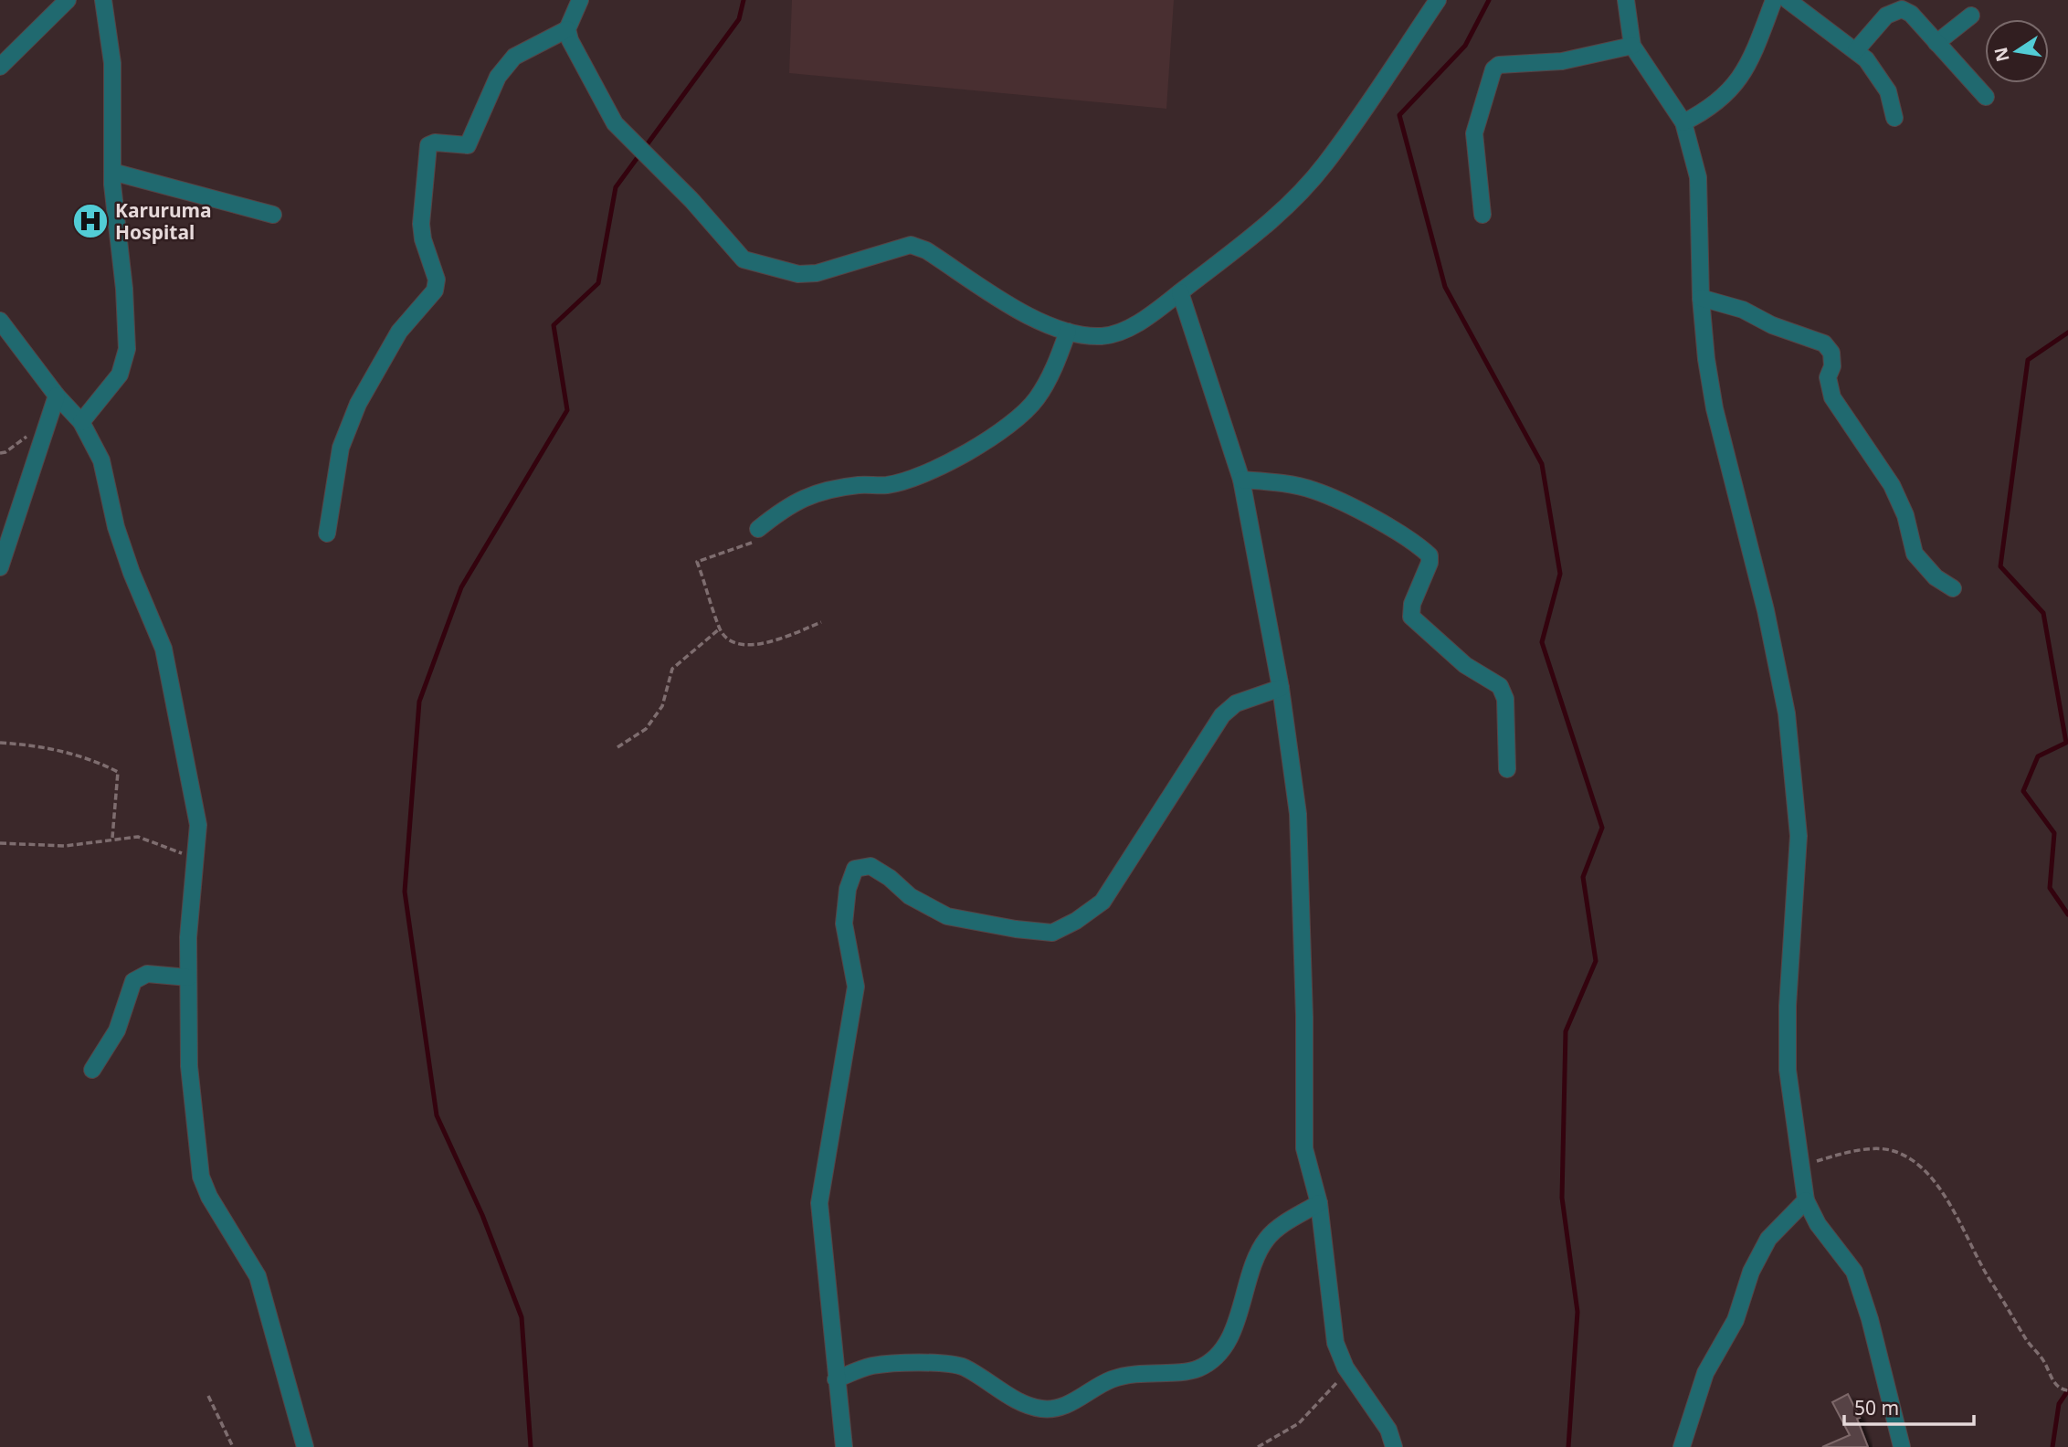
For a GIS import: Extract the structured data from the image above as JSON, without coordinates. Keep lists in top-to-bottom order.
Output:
{
  "places": {
    "hospital": ["Karuruma Hospital"]
  },
  "scale_bar": "50 m",
  "north": "left"
}
